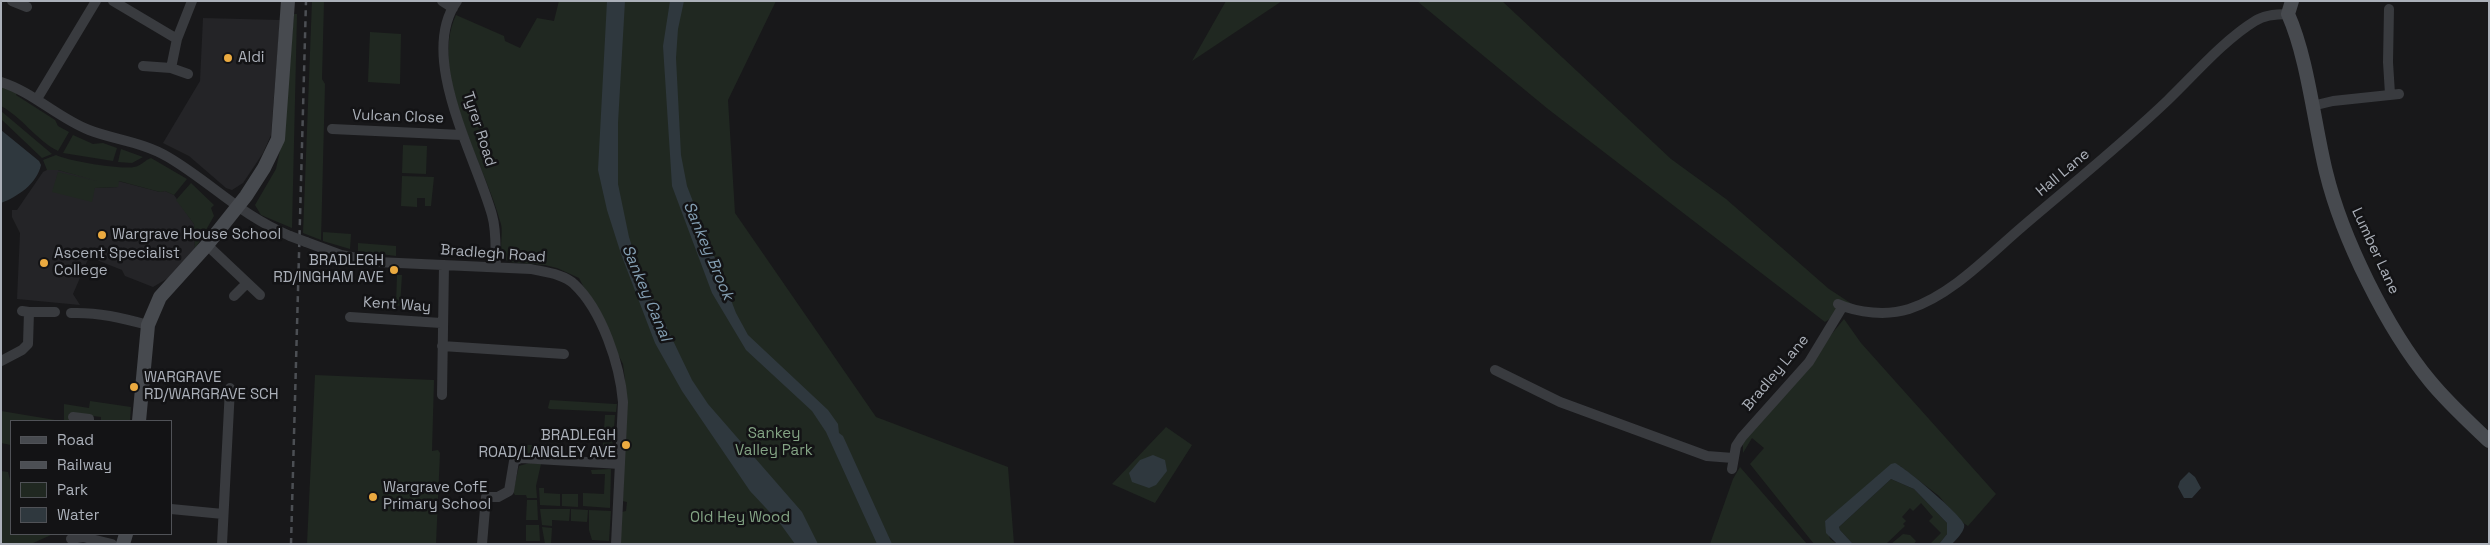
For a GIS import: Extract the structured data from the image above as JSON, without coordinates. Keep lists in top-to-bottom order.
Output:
{
  "streets": {
    "street": [
      "Vulcan Close",
      "Tyrer Road",
      "Hall Lane",
      "Lumber Lane",
      "Bradlegh Road",
      "Kent Way",
      "Bradley Lane"
    ]
  },
  "crossings": [
    ["Vulcan Close", "Tyrer Road"],
    ["Tyrer Road", "Bradlegh Road"],
    ["Hall Lane", "Lumber Lane"],
    ["Hall Lane", "Bradley Lane"]
  ],
  "water": ["Sankey Brook", "Sankey Canal"],
  "parks": ["Sankey Valley Park", "Old Hey Wood"],
  "places": [
    "Aldi",
    "Wargrave House School",
    "Ascent Specialist College",
    "BRADLEGH RD/INGHAM AVE",
    "WARGRAVE RD/WARGRAVE SCH",
    "BRADLEGH ROAD/LANGLEY AVE",
    "Wargrave CofE Primary School"
  ],
  "legend": [
    "Road",
    "Railway",
    "Park",
    "Water"
  ]
}
